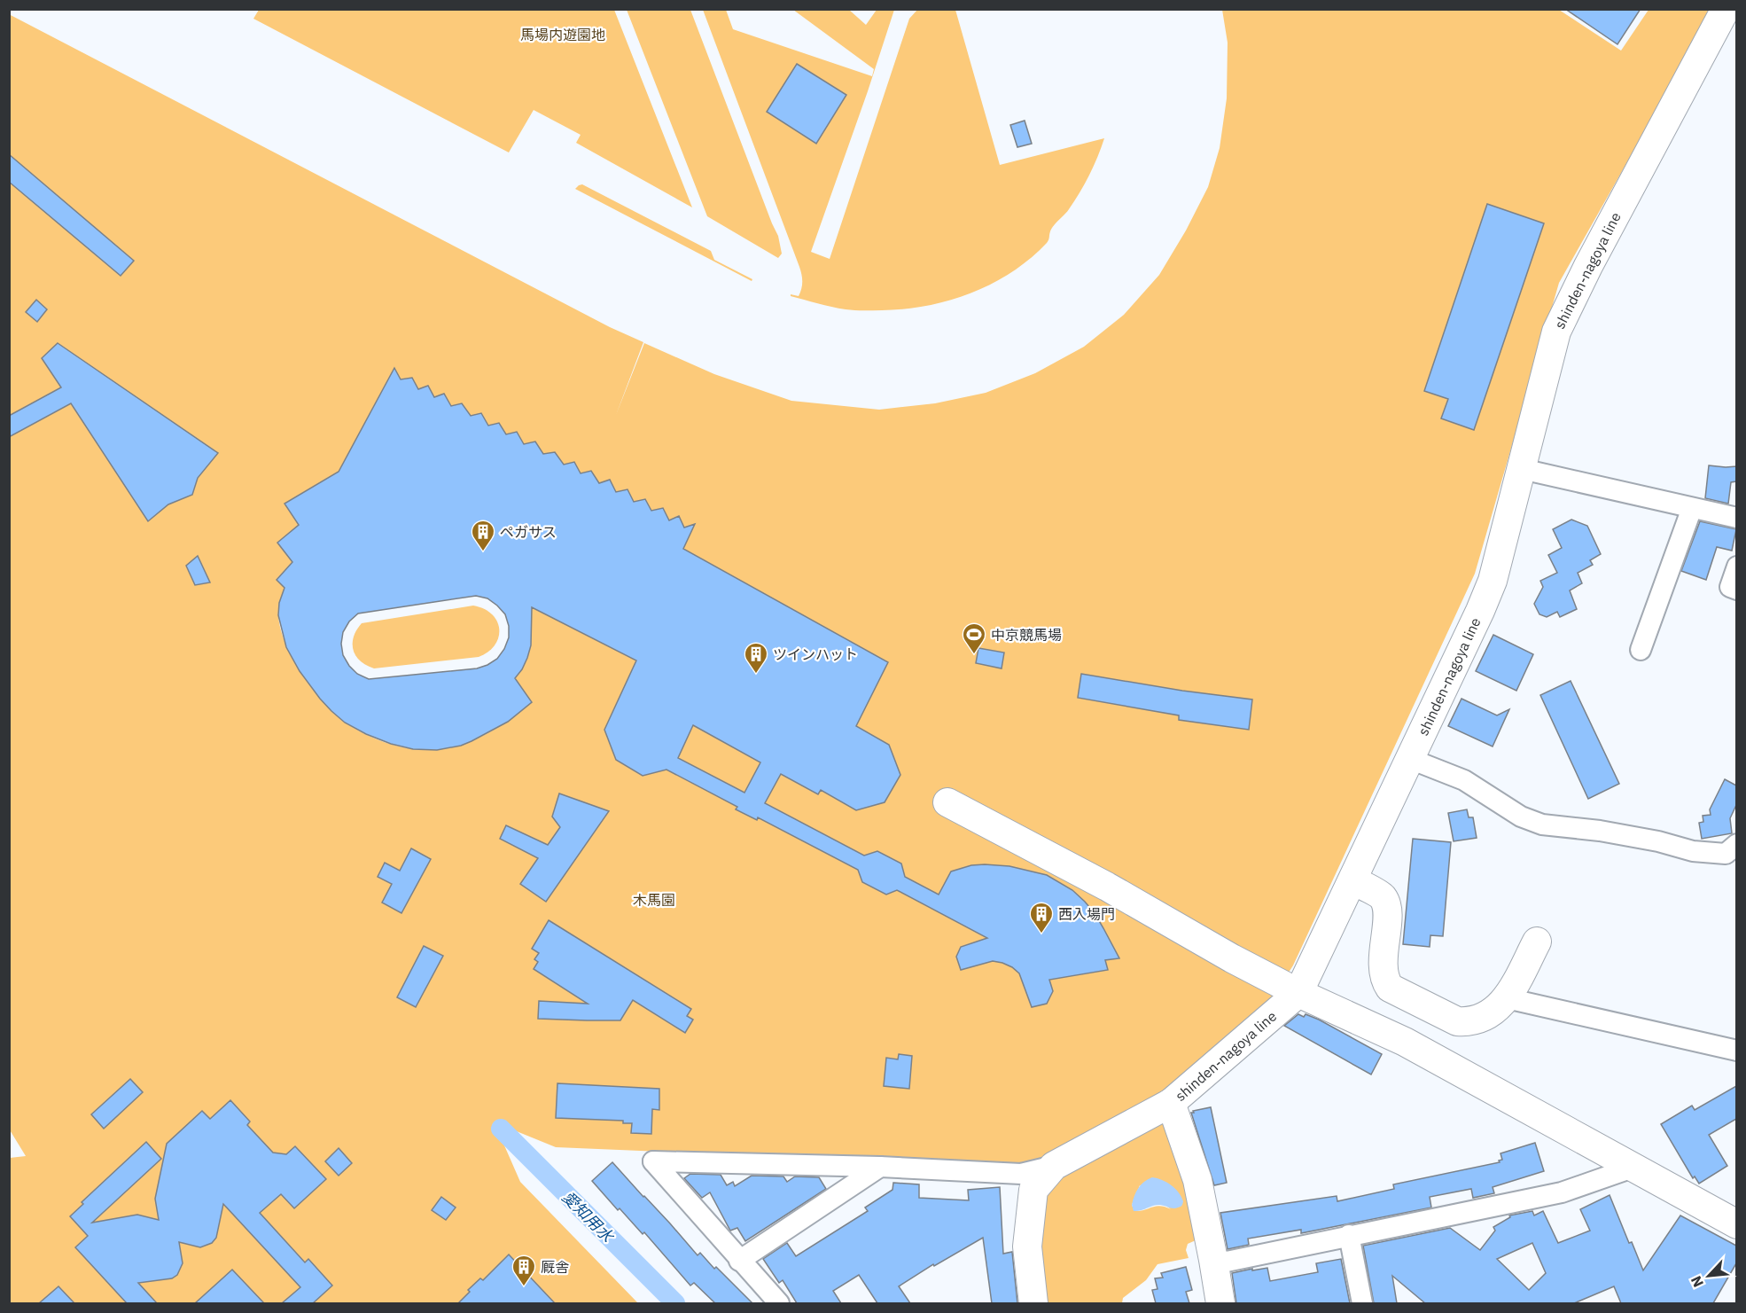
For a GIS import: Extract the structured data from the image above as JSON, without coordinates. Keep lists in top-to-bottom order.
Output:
{
  "streets": {
    "street": ["shinden-nagoya line"]
  },
  "water": ["愛知用水"],
  "parks": ["馬場内遊園地", "木馬園"],
  "places": {
    "building": [
      "ペガサス",
      "ツインハット",
      "西入場門",
      "厩舎"
    ],
    "sports": ["中京競馬場"]
  },
  "north": "bottom left"
}
